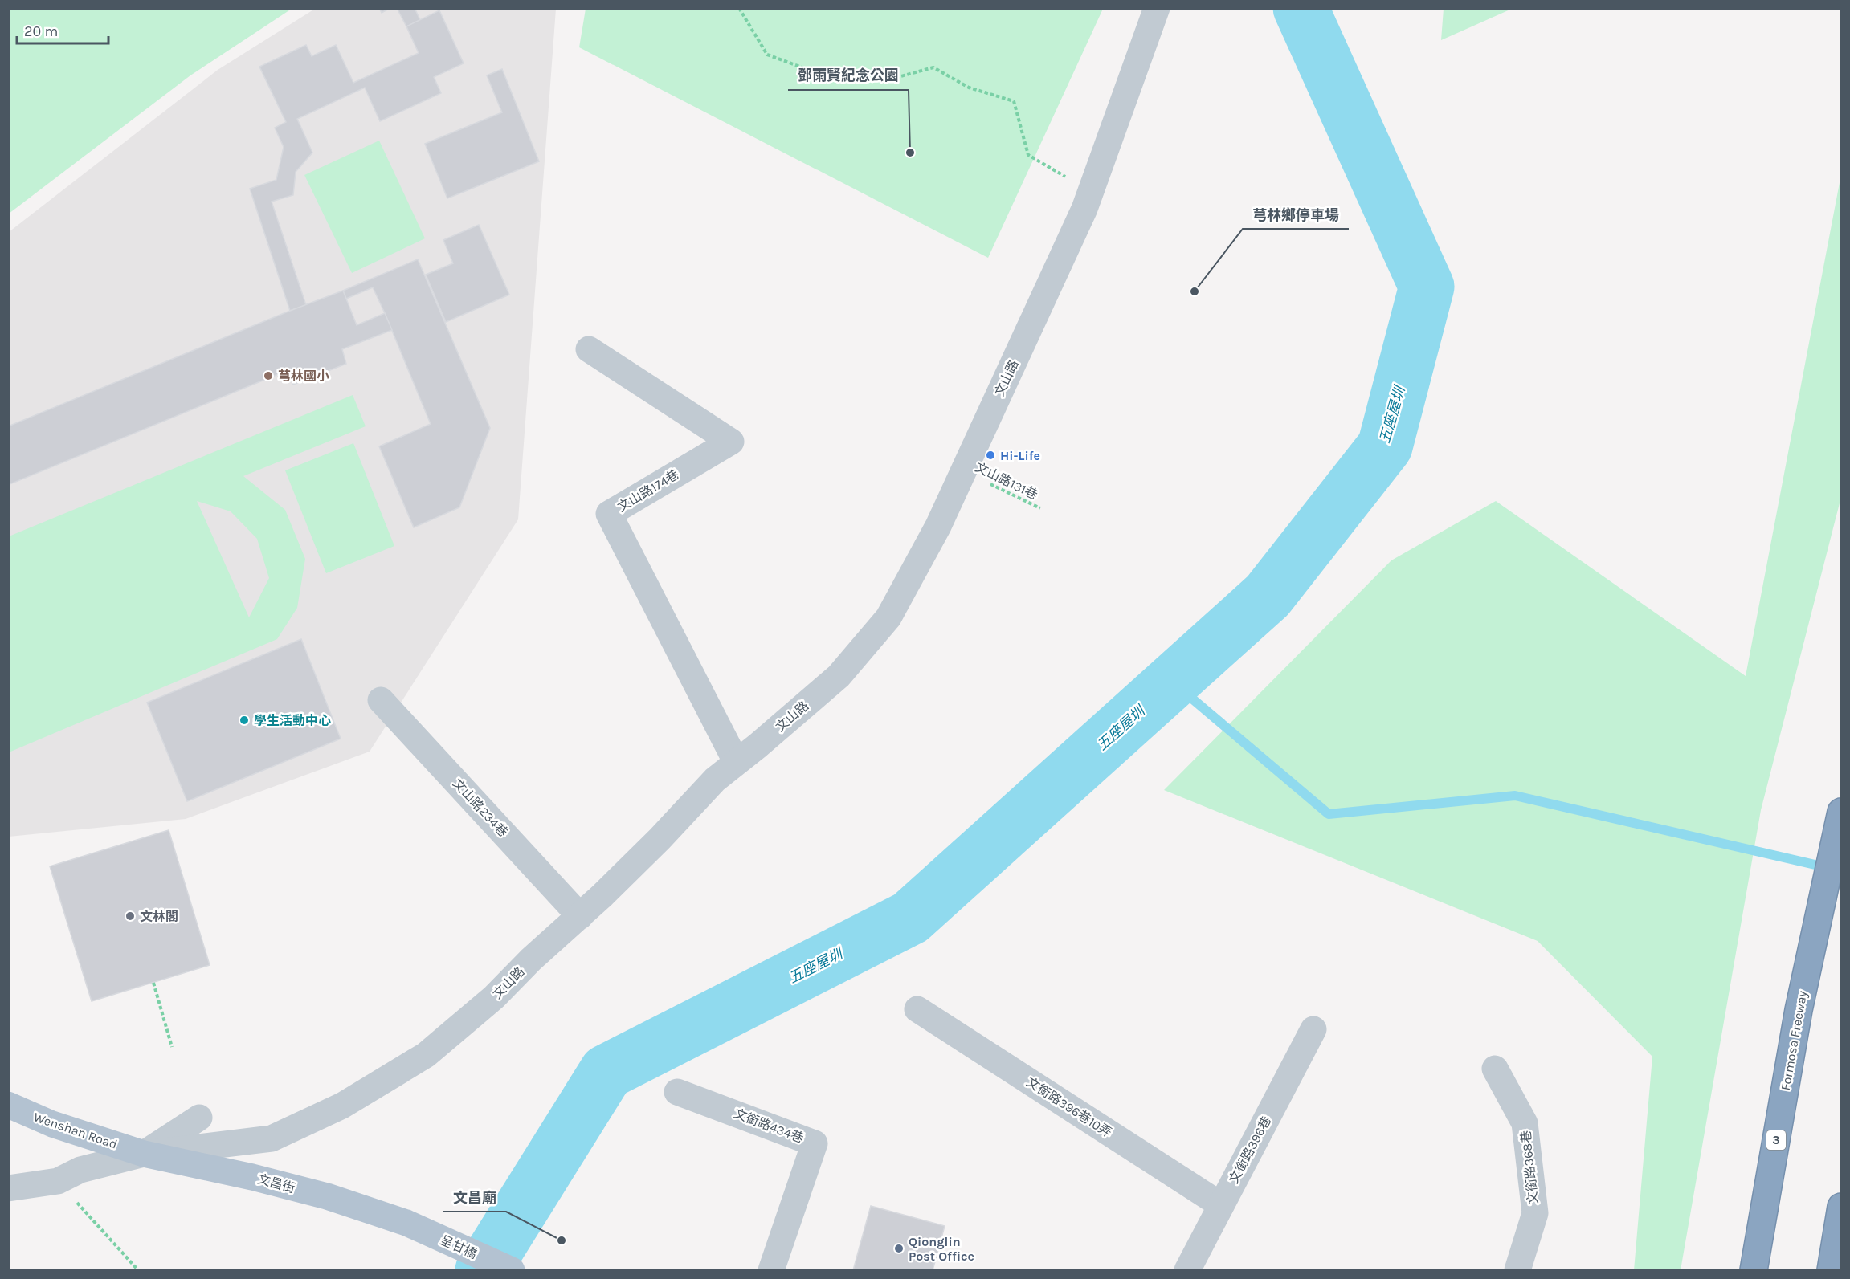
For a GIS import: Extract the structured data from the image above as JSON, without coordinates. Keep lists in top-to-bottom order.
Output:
{
  "streets": {
    "highway": ["Formosa Freeway", "3"],
    "main road": ["Wenshan Road", "文昌街", "呈甘橋"],
    "street": [
      "文山路",
      "文山路174巷",
      "文山路234巷",
      "文銜路396巷10弄",
      "文銜路434巷",
      "文銜路396巷",
      "文銜路368巷"
    ],
    "path": ["文山路131巷"]
  },
  "crossings": [
    ["文山路", "文山路131巷"],
    ["文山路", "文山路174巷"],
    ["文山路", "文山路234巷"],
    ["文山路", "Wenshan Road"],
    ["文山路", "文昌街"],
    ["文銜路396巷10弄", "文銜路396巷"],
    ["Wenshan Road", "文昌街"],
    ["文昌街", "呈甘橋"]
  ],
  "water": ["五座屋圳"],
  "places": [
    "鄧雨賢紀念公園",
    "芎林鄉停車場",
    "芎林國小",
    "Hi-Life",
    "學生活動中心",
    "文林閣",
    "文昌廟",
    "Qionglin Post Office"
  ],
  "scale_bar": "20 m"
}
